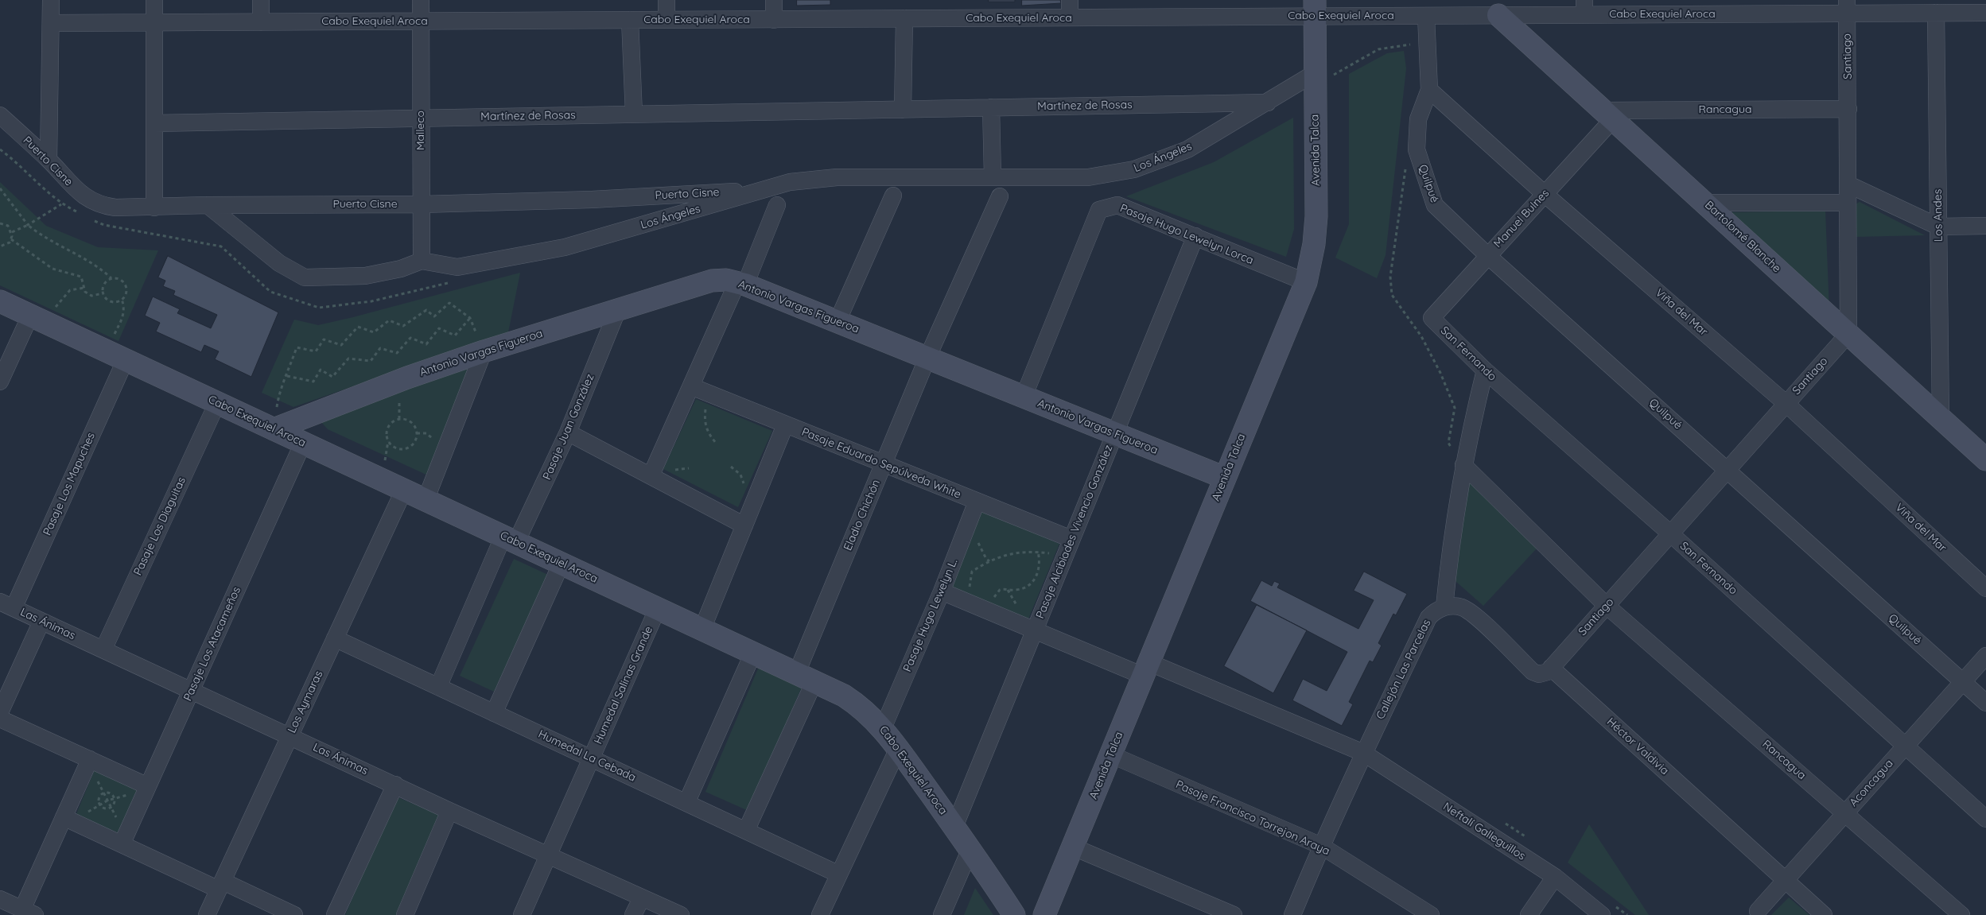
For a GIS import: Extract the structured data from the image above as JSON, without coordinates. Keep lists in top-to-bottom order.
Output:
{
  "streets": {
    "street": [
      "Cabo Exequiel Aroca",
      "Santiago",
      "Martínez de Rosas",
      "Rancagua",
      "Malleco",
      "Avenida Talca",
      "Los Ángeles",
      "Puerto Cisne",
      "Quilpué",
      "Los Andes",
      "Manuel Bulnes",
      "Pasaje Hugo Lewelyn Lorca",
      "Bartolomé Blanche",
      "Antonio Vargas Figueroa",
      "Viña del Mar",
      "San Fernando",
      "Pasaje Juan González",
      "Pasaje Eduardo Sepúlveda White",
      "Pasaje Los Mapuches",
      "Eladio Chichón",
      "Pasaje Los Diaguitas",
      "Pasaje Alcibiades Vivencio González",
      "Pasaje Hugo Lewelyn L.",
      "Las Ánimas",
      "Pasaje Los Atacameños",
      "Callejón Las Parcelas",
      "Humedal Salinas Grande",
      "Los Aymaras",
      "Héctor Valdivia",
      "Humedal La Cebada",
      "Aconcagua",
      "Pasaje Francisco Torrejon Araya",
      "Neftalí Galleguillos"
    ]
  },
  "crossings": [
    ["Cabo Exequiel Aroca", "Santiago"],
    ["Cabo Exequiel Aroca", "Malleco"],
    ["Cabo Exequiel Aroca", "Avenida Talca"],
    ["Cabo Exequiel Aroca", "Los Andes"],
    ["Cabo Exequiel Aroca", "Bartolomé Blanche"],
    ["Cabo Exequiel Aroca", "Antonio Vargas Figueroa"],
    ["Cabo Exequiel Aroca", "Pasaje Juan González"],
    ["Cabo Exequiel Aroca", "Pasaje Los Mapuches"],
    ["Cabo Exequiel Aroca", "Eladio Chichón"],
    ["Cabo Exequiel Aroca", "Pasaje Los Diaguitas"],
    ["Cabo Exequiel Aroca", "Pasaje Alcibiades Vivencio González"],
    ["Cabo Exequiel Aroca", "Pasaje Hugo Lewelyn L."],
    ["Cabo Exequiel Aroca", "Pasaje Los Atacameños"],
    ["Cabo Exequiel Aroca", "Humedal Salinas Grande"],
    ["Cabo Exequiel Aroca", "Los Aymaras"],
    ["Santiago", "Rancagua"],
    ["Santiago", "Quilpué"],
    ["Santiago", "Bartolomé Blanche"],
    ["Santiago", "Viña del Mar"],
    ["Santiago", "San Fernando"],
    ["Santiago", "Héctor Valdivia"],
    ["Martínez de Rosas", "Malleco"],
    ["Martínez de Rosas", "Los Ángeles"],
    ["Rancagua", "Manuel Bulnes"],
    ["Rancagua", "Bartolomé Blanche"],
    ["Rancagua", "Aconcagua"],
    ["Malleco", "Los Ángeles"],
    ["Malleco", "Puerto Cisne"],
    ["Avenida Talca", "Los Ángeles"],
    ["Avenida Talca", "Pasaje Hugo Lewelyn Lorca"],
    ["Avenida Talca", "Antonio Vargas Figueroa"],
    ["Avenida Talca", "Pasaje Francisco Torrejon Araya"],
    ["Avenida Talca", "Neftalí Galleguillos"],
    ["Los Ángeles", "Puerto Cisne"],
    ["Quilpué", "Manuel Bulnes"],
    ["Quilpué", "Viña del Mar"],
    ["Quilpué", "Aconcagua"],
    ["Los Andes", "Bartolomé Blanche"],
    ["Manuel Bulnes", "Bartolomé Blanche"],
    ["Manuel Bulnes", "Viña del Mar"],
    ["Manuel Bulnes", "San Fernando"],
    ["Pasaje Hugo Lewelyn Lorca", "Antonio Vargas Figueroa"],
    ["Pasaje Hugo Lewelyn Lorca", "Pasaje Alcibiades Vivencio González"],
    ["Antonio Vargas Figueroa", "Pasaje Juan González"],
    ["Antonio Vargas Figueroa", "Eladio Chichón"],
    ["Antonio Vargas Figueroa", "Pasaje Alcibiades Vivencio González"],
    ["San Fernando", "Aconcagua"],
    ["Pasaje Juan González", "Humedal La Cebada"],
    ["Pasaje Eduardo Sepúlveda White", "Eladio Chichón"],
    ["Pasaje Eduardo Sepúlveda White", "Pasaje Alcibiades Vivencio González"],
    ["Pasaje Eduardo Sepúlveda White", "Pasaje Hugo Lewelyn L."],
    ["Pasaje Los Mapuches", "Las Ánimas"],
    ["Eladio Chichón", "Humedal La Cebada"],
    ["Pasaje Los Diaguitas", "Las Ánimas"],
    ["Pasaje Alcibiades Vivencio González", "Neftalí Galleguillos"],
    ["Pasaje Hugo Lewelyn L.", "Neftalí Galleguillos"],
    ["Las Ánimas", "Pasaje Los Atacameños"],
    ["Las Ánimas", "Humedal Salinas Grande"],
    ["Las Ánimas", "Los Aymaras"],
    ["Callejón Las Parcelas", "Pasaje Francisco Torrejon Araya"],
    ["Callejón Las Parcelas", "Neftalí Galleguillos"],
    ["Humedal Salinas Grande", "Humedal La Cebada"],
    ["Los Aymaras", "Humedal La Cebada"],
    ["Héctor Valdivia", "Aconcagua"]
  ]
}
